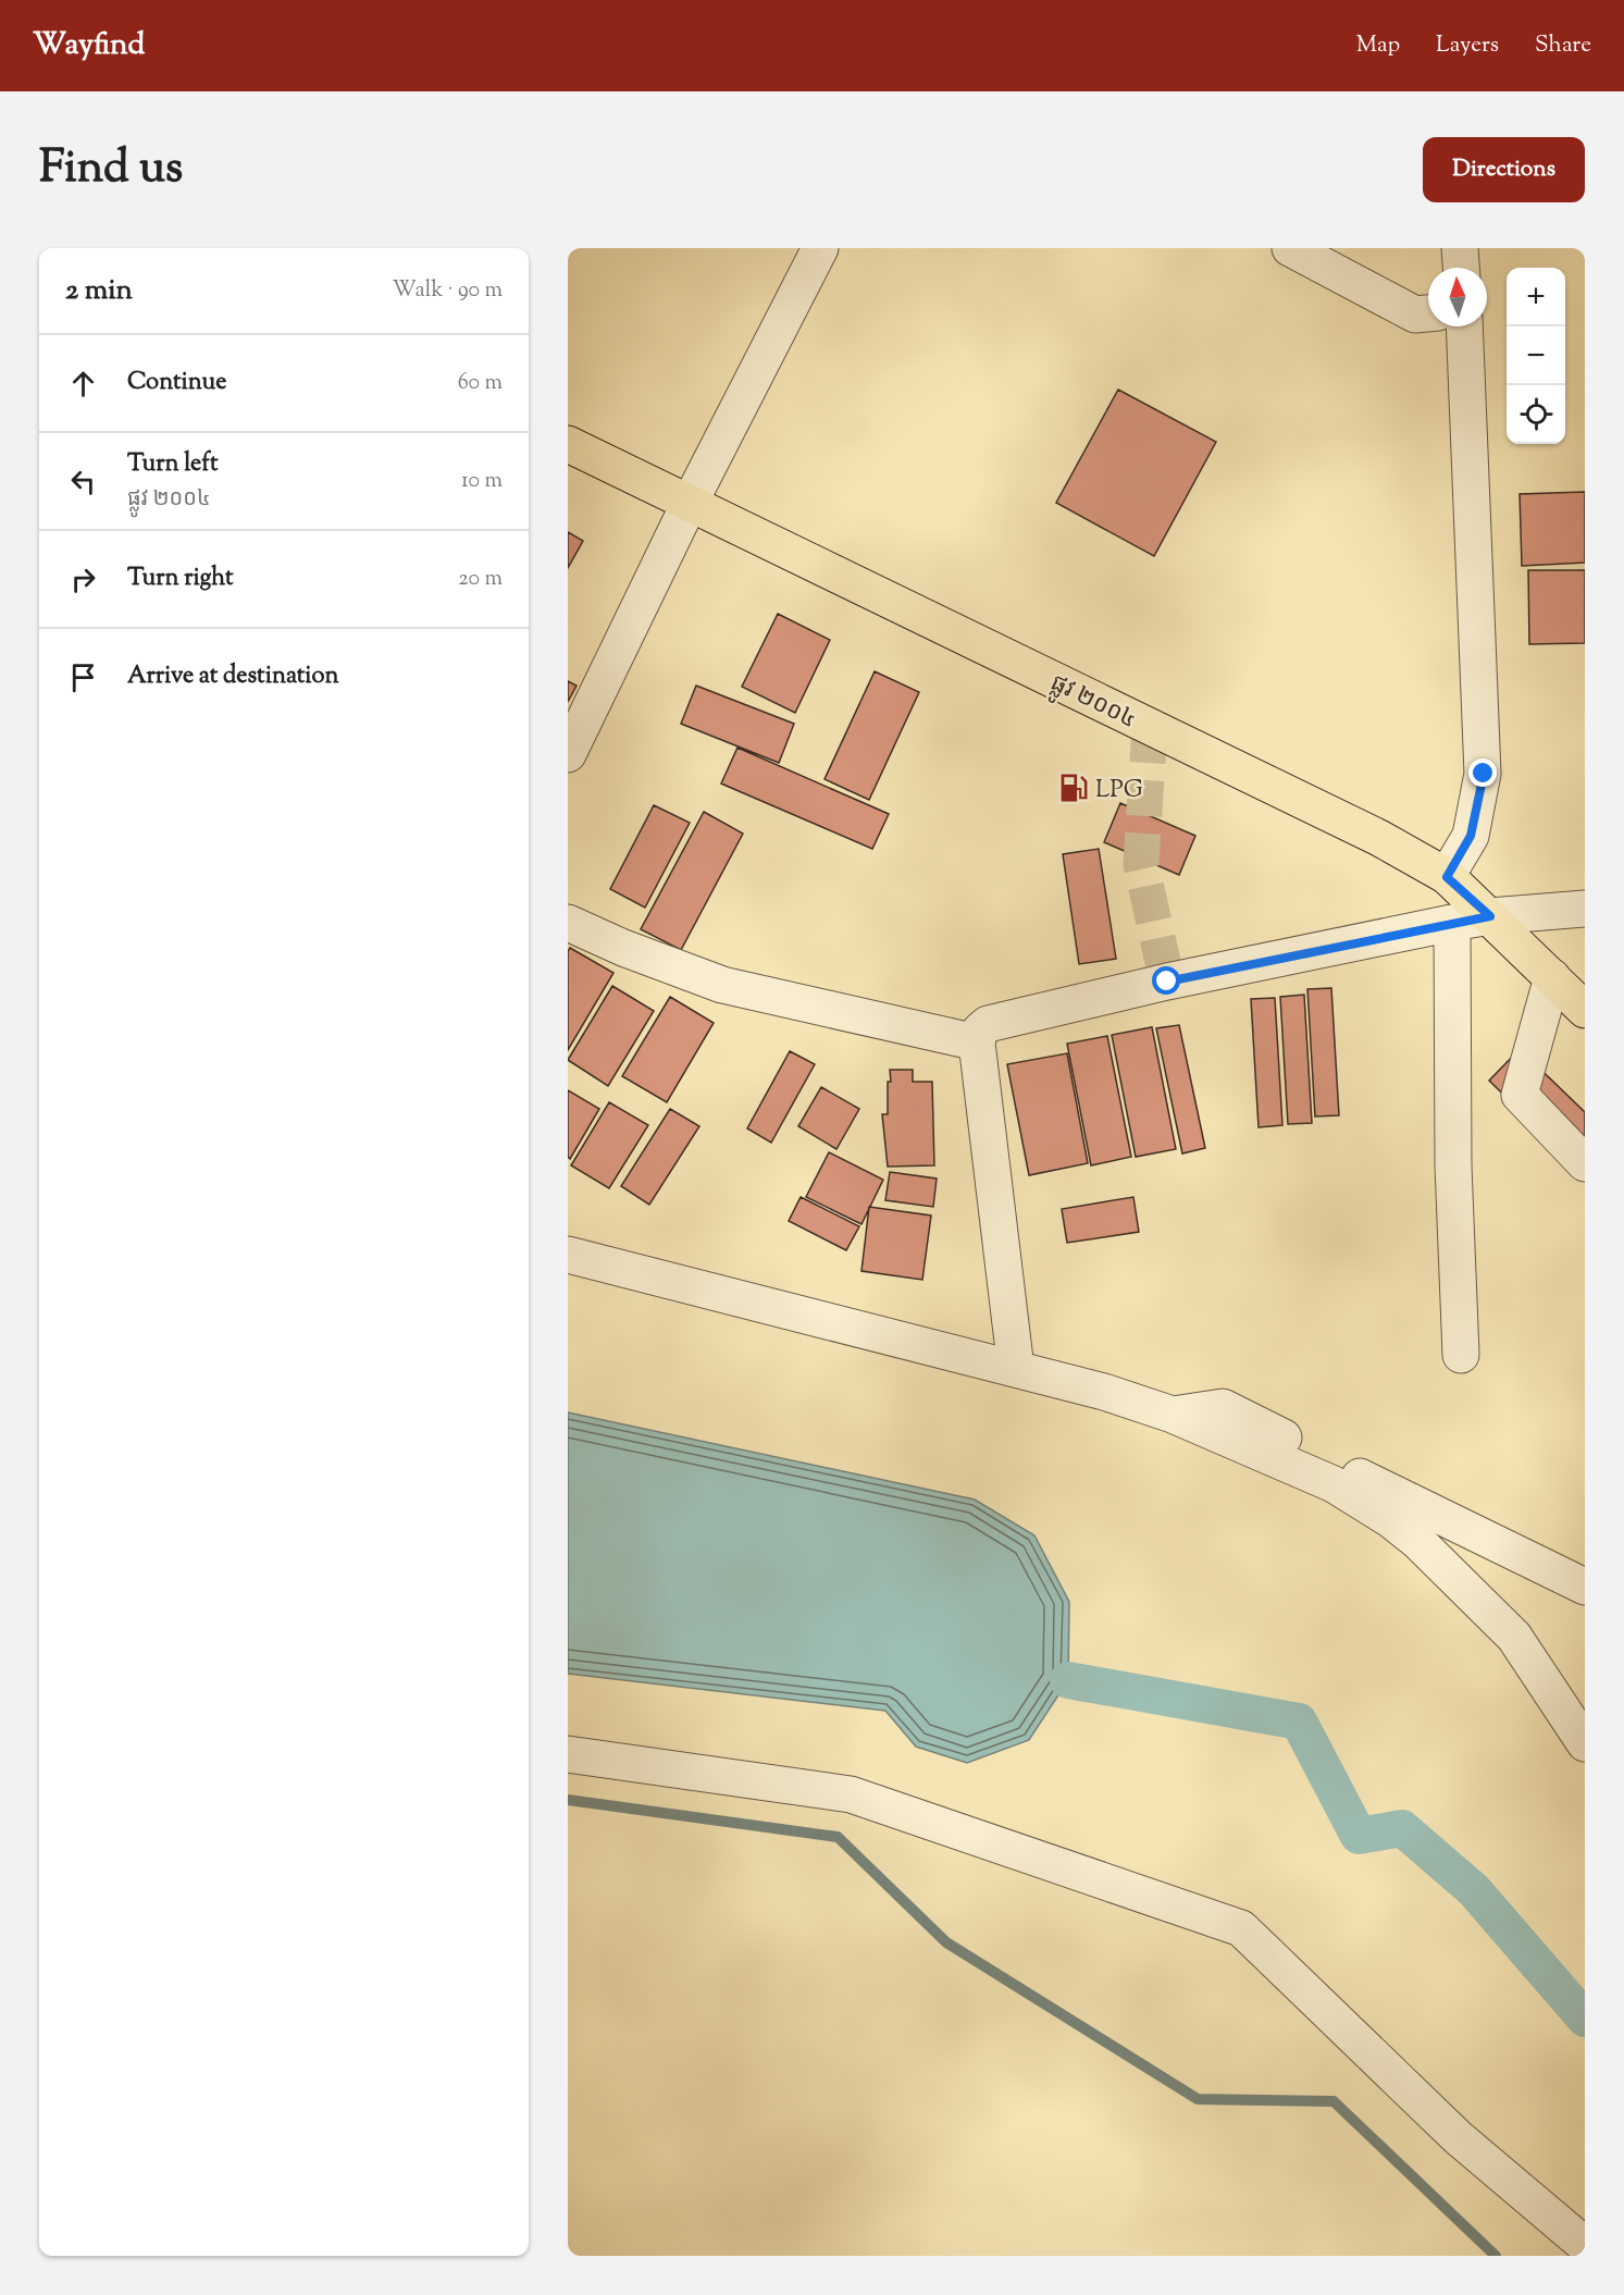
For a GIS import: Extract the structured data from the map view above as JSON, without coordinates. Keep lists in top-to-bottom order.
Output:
{
  "streets": {
    "main road": ["ផ្លូវ ២០០៤"]
  },
  "places": {
    "fuel station": ["LPG"]
  },
  "north": "top",
  "page": {
    "header": "Wayfind",
    "nav": ["Map", "Layers", "Share"],
    "title": "Find us",
    "buttons": "Directions",
    "heading": ["2 min", "Walk · 90 m"],
    "map_buttons": ["+", "−"],
    "list": [
      ["Continue", "60 m"],
      ["Turn left", "ផ្លូវ ២០០៤", "10 m"],
      ["Turn right", "20 m"],
      "Arrive at destination"
    ]
  }
}
